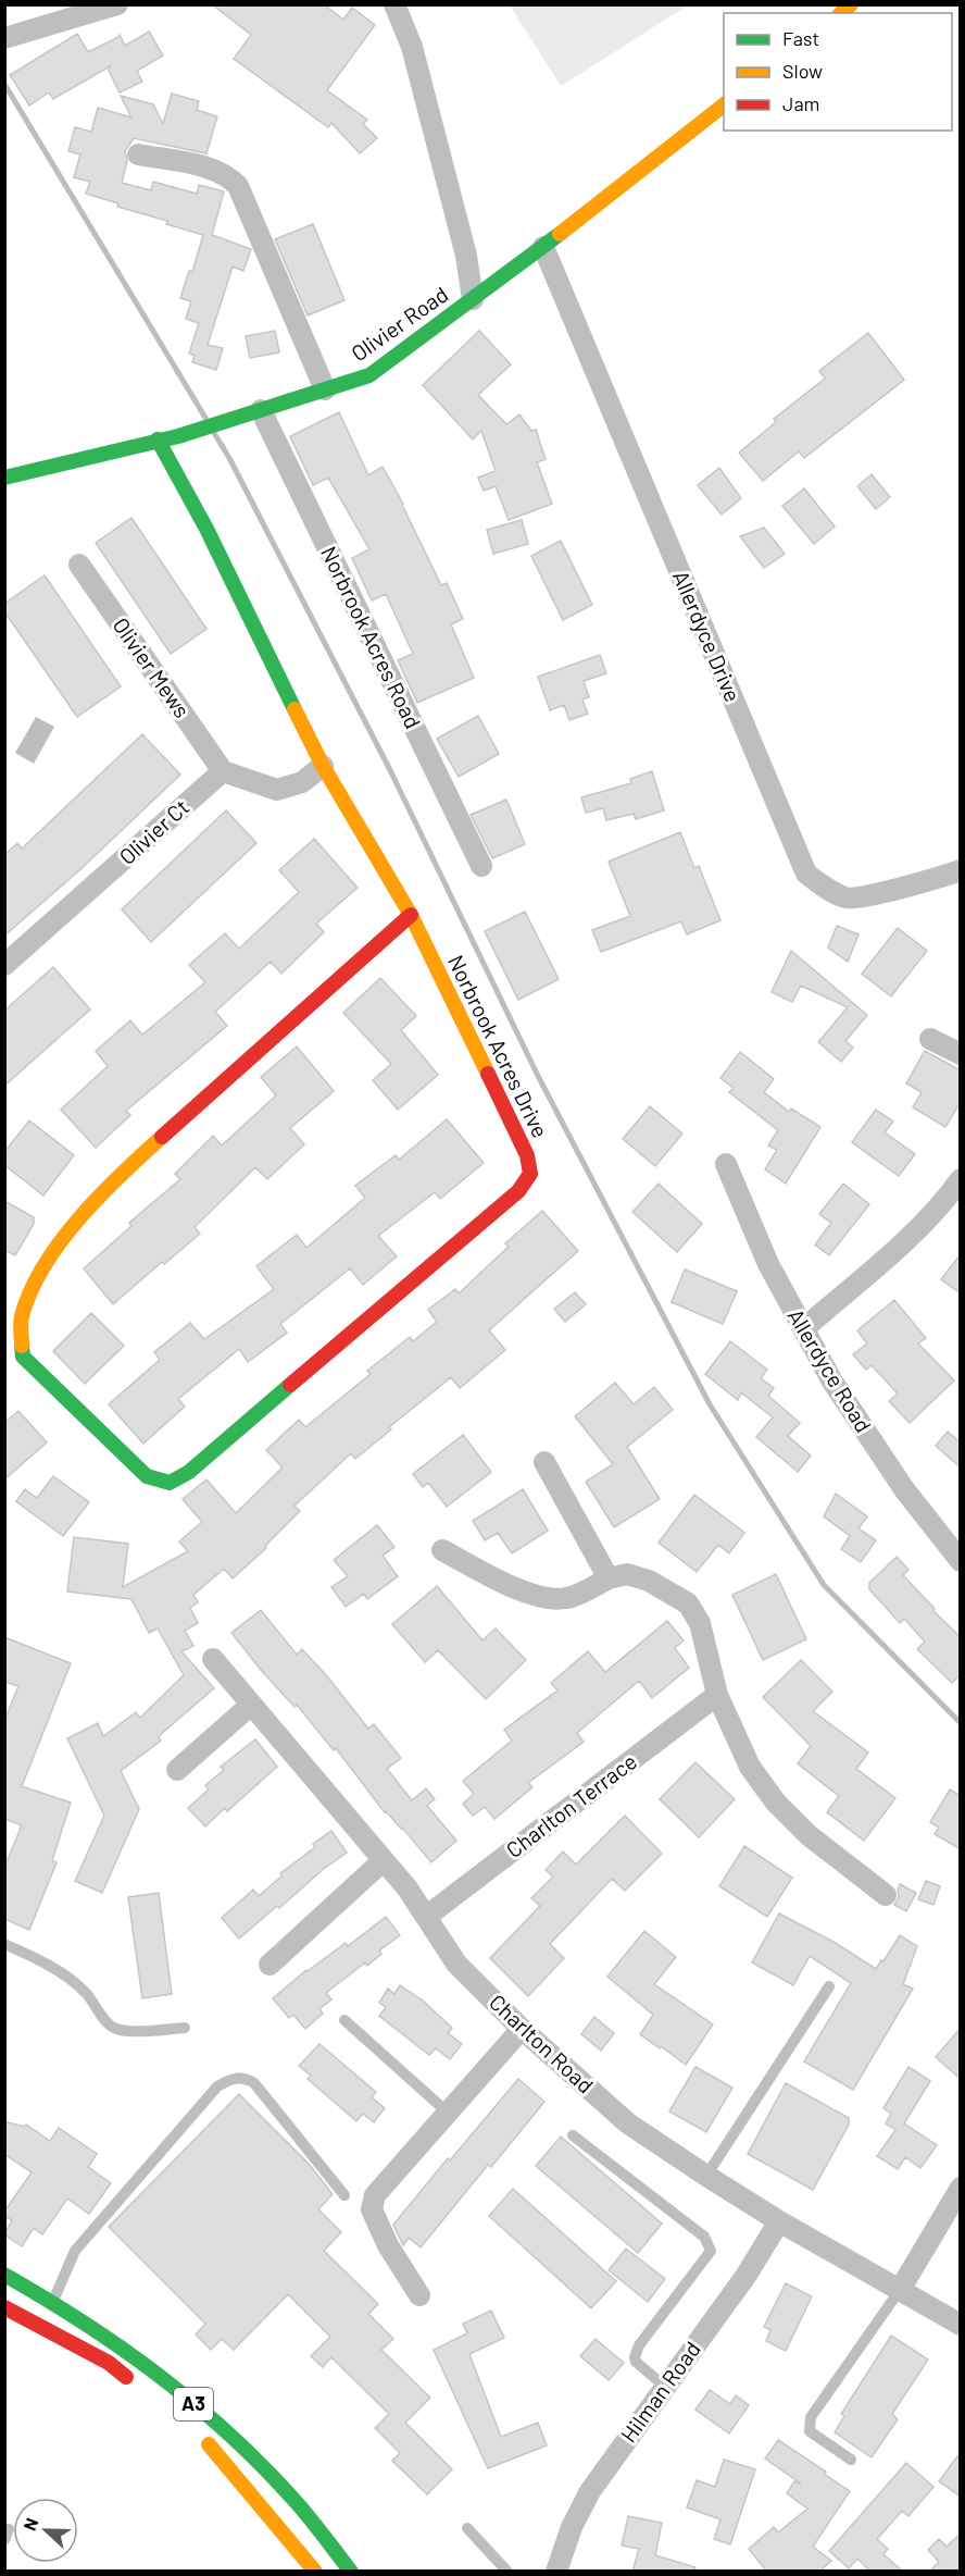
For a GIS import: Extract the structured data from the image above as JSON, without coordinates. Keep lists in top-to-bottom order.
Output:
{
  "streets": {
    "street": [
      "Olivier Road",
      "Allerdyce Drive",
      "Norbrook Acres Road",
      "Olivier Mews",
      "Olivier Ct",
      "Norbrook Acres Drive",
      "Allerdyce Road",
      "Charlton Terrace",
      "Charlton Road",
      "Hilman Road",
      "A3"
    ]
  },
  "crossings": [
    ["Olivier Road", "Allerdyce Drive"],
    ["Olivier Road", "Norbrook Acres Road"],
    ["Olivier Mews", "Olivier Ct"],
    ["Charlton Terrace", "Charlton Road"],
    ["Charlton Road", "Hilman Road"]
  ],
  "legend": ["Fast", "Slow", "Jam"],
  "north": "left"
}
